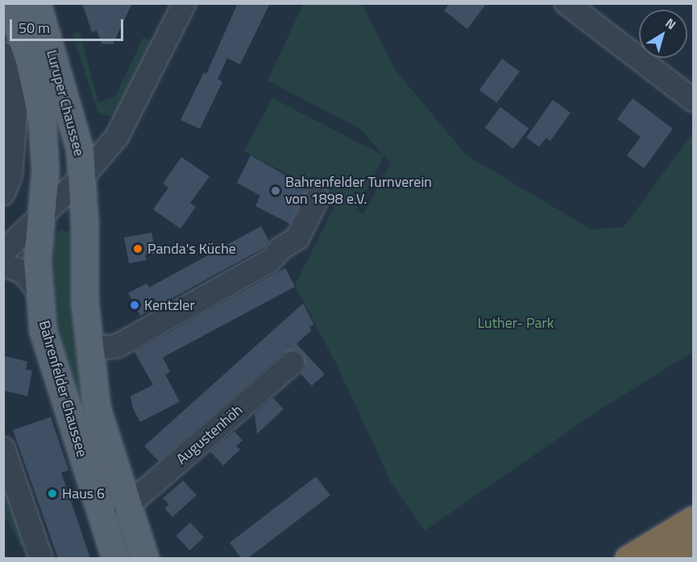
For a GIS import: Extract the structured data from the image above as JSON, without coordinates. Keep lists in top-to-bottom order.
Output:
{
  "streets": {
    "main road": ["Luruper Chaussee", "Bahrenfelder Chaussee"],
    "street": ["Augustenhöh"]
  },
  "crossings": [
    ["Luruper Chaussee", "Bahrenfelder Chaussee"],
    ["Bahrenfelder Chaussee", "Augustenhöh"]
  ],
  "parks": ["Luther- Park"],
  "places": [
    "Bahrenfelder Turnverein von 1898 e.V.",
    "Panda's Küche",
    "Kentzler",
    "Haus 6"
  ],
  "scale_bar": "50 m",
  "north": "top right"
}
